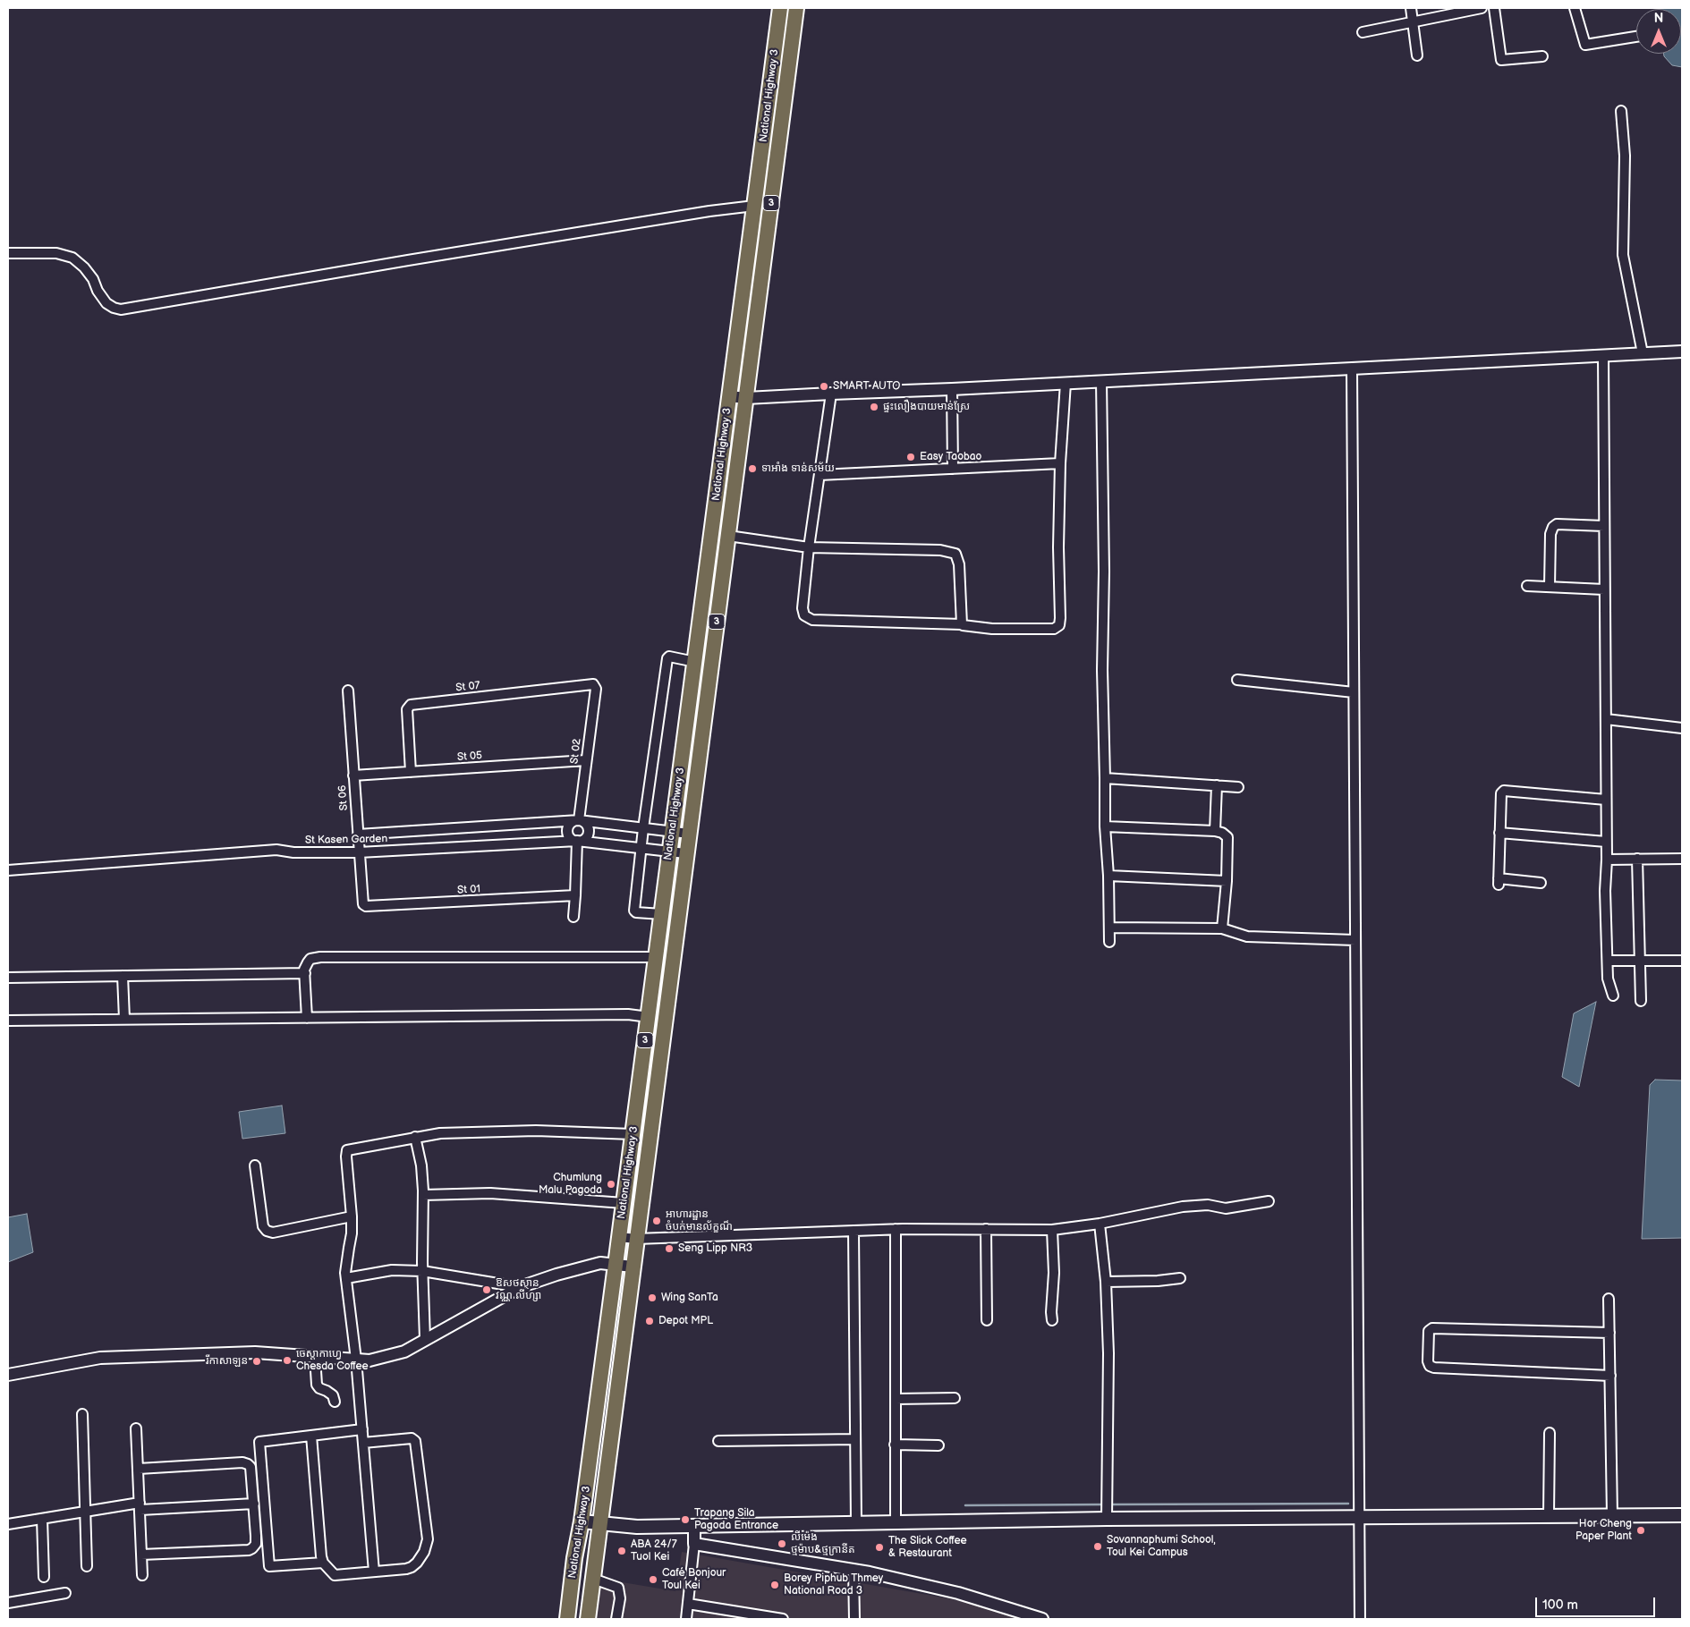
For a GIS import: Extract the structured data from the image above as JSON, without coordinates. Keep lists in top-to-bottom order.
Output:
{
  "streets": {
    "highway": ["National Highway 3", "3"],
    "street": [
      "St 07",
      "St 02",
      "St 05",
      "St 06",
      "St Kasen Garden",
      "St 01"
    ]
  },
  "crossings": [
    ["National Highway 3", "St Kasen Garden"],
    ["St 07", "St 02"],
    ["St 07", "St 05"],
    ["St 02", "St 05"],
    ["St 02", "St Kasen Garden"],
    ["St 05", "St 06"],
    ["St 06", "St Kasen Garden"],
    ["St 06", "St 01"]
  ],
  "places": [
    "SMART AUTO",
    "ផ្ទះលឿងបាយមាន់ស្រែ",
    "Easy Taobao",
    "ទាអាំង ទាន់សម័យ",
    "Chumlung Malu Pagoda",
    "អាហារដ្ឋាន ចំបក់មានល័ក្ខណ៏",
    "Seng Lipp NR3",
    "ឱសថស្ថាន វណ្ណ លីហ្សា",
    "Wing SanTa",
    "Depot MPL",
    "ចេស្ដាកាហ្វេ Chesda Coffee",
    "រីកាសាឡន",
    "Trapang Sila Pagoda Entrance",
    "Hor Cheng Paper Plant",
    "លីម៉េង ថ្មម៉ាប&ថ្មក្រានីត",
    "Sovannaphumi School, Toul Kei Campus",
    "The Slick Coffee & Restaurant",
    "ABA 24/7 Tuol Kei",
    "Café Bonjour Toul Kei",
    "Borey Piphub Thmey National Road 3"
  ],
  "scale_bar": "100 m",
  "north": "top"
}
